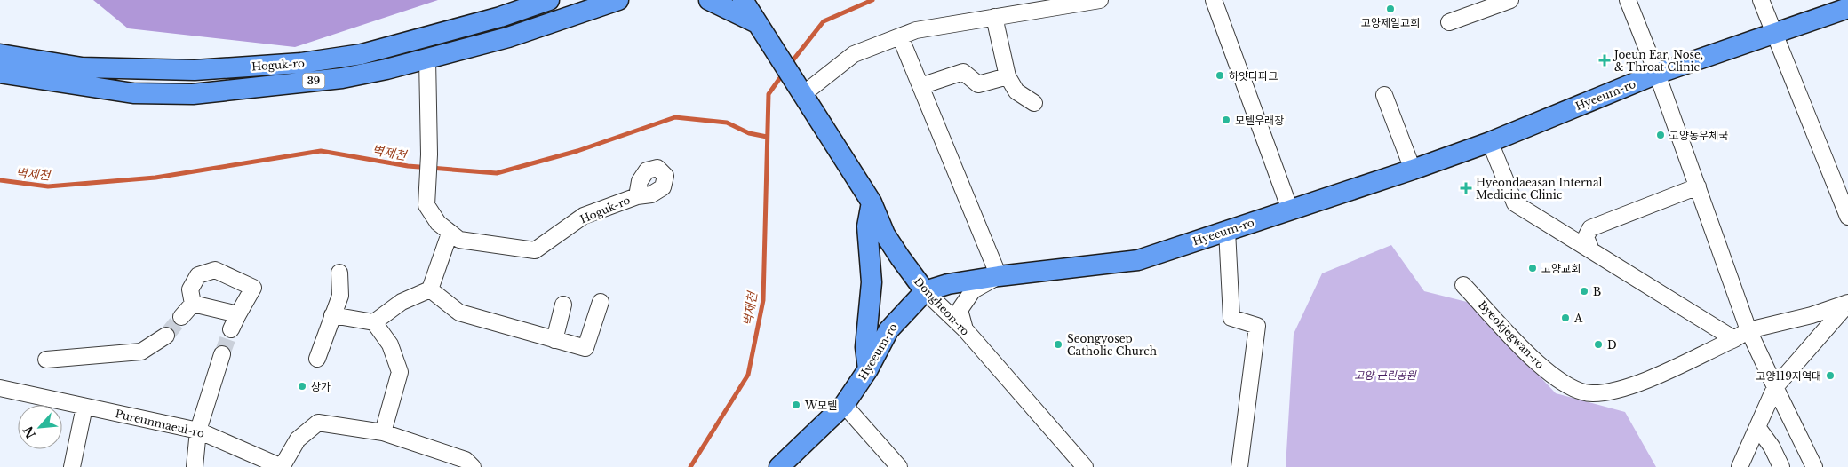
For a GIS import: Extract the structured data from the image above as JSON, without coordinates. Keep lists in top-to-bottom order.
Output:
{
  "streets": {
    "main road": [
      "Hoguk-ro",
      "39",
      "Hyeeum-ro",
      "Dongheon-ro"
    ],
    "street": ["Byeokjegwan-ro", "Pureunmaeul-ro"]
  },
  "crossings": [
    ["Hyeeum-ro", "Dongheon-ro"]
  ],
  "water": ["벽제천"],
  "parks": ["고양 근린공원"],
  "places": {
    "other": [
      "고양제일교회",
      "하얏타파크",
      "모텔우래장",
      "고양동우체국",
      "고양교회",
      "B",
      "A",
      "Seongyosep Catholic Church",
      "D",
      "고양119지역대",
      "상가",
      "W모텔"
    ],
    "health": ["Joeun Ear, Nose, & Throat Clinic", "Hyeondaeasan Internal Medicine Clinic"]
  },
  "north": "bottom left"
}
